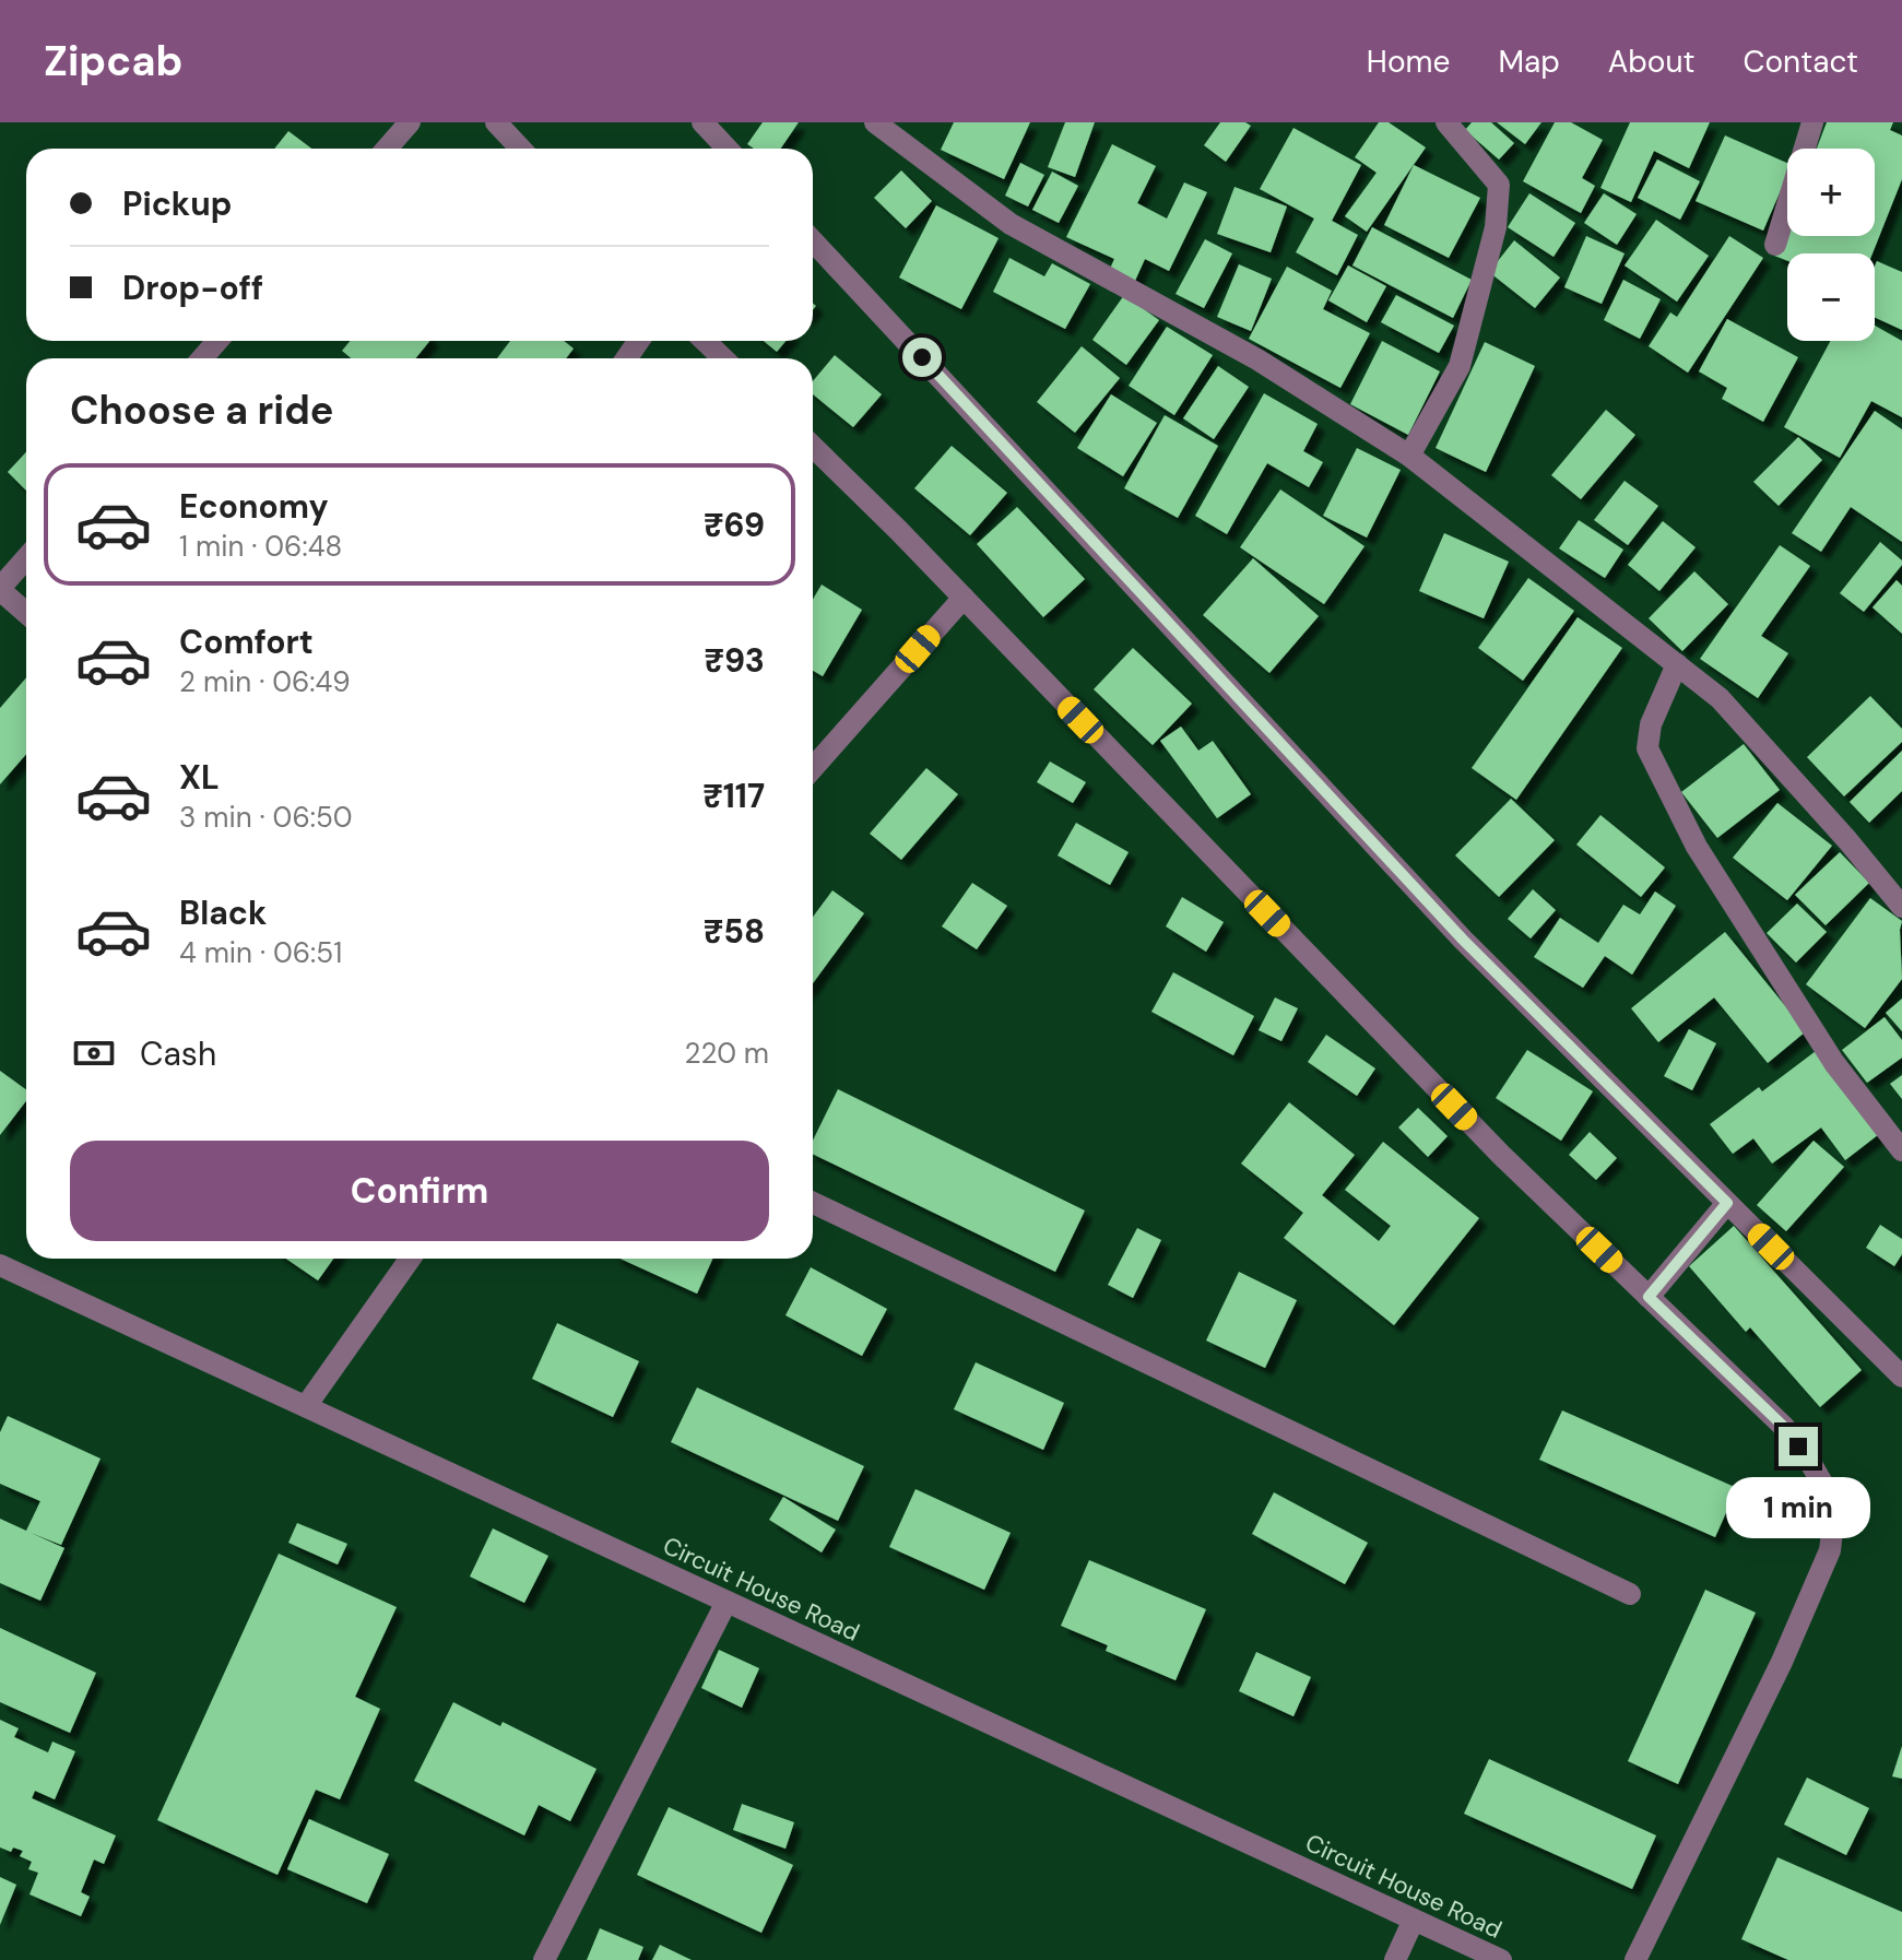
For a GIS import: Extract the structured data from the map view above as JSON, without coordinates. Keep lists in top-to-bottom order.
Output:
{
  "streets": {
    "street": ["Circuit House Road"]
  },
  "page": {
    "header": "Zipcab",
    "nav": [
      "Home",
      "Map",
      "About",
      "Contact"
    ],
    "map_buttons": ["+", "−"],
    "banner": ["Pickup", "Drop-off"],
    "heading": "Choose a ride",
    "list": [
      {
        "name": "Economy",
        "note": "1 min · 06:48",
        "value": "₹69"
      },
      {
        "name": "Comfort",
        "note": "2 min · 06:49",
        "value": "₹93"
      },
      {
        "name": "XL",
        "note": "3 min · 06:50",
        "value": "₹117"
      },
      {
        "name": "Black",
        "note": "4 min · 06:51",
        "value": "₹58"
      }
    ],
    "pay": ["Cash", "220 m"],
    "buttons": "Confirm",
    "bubble": "1 min"
  }
}
